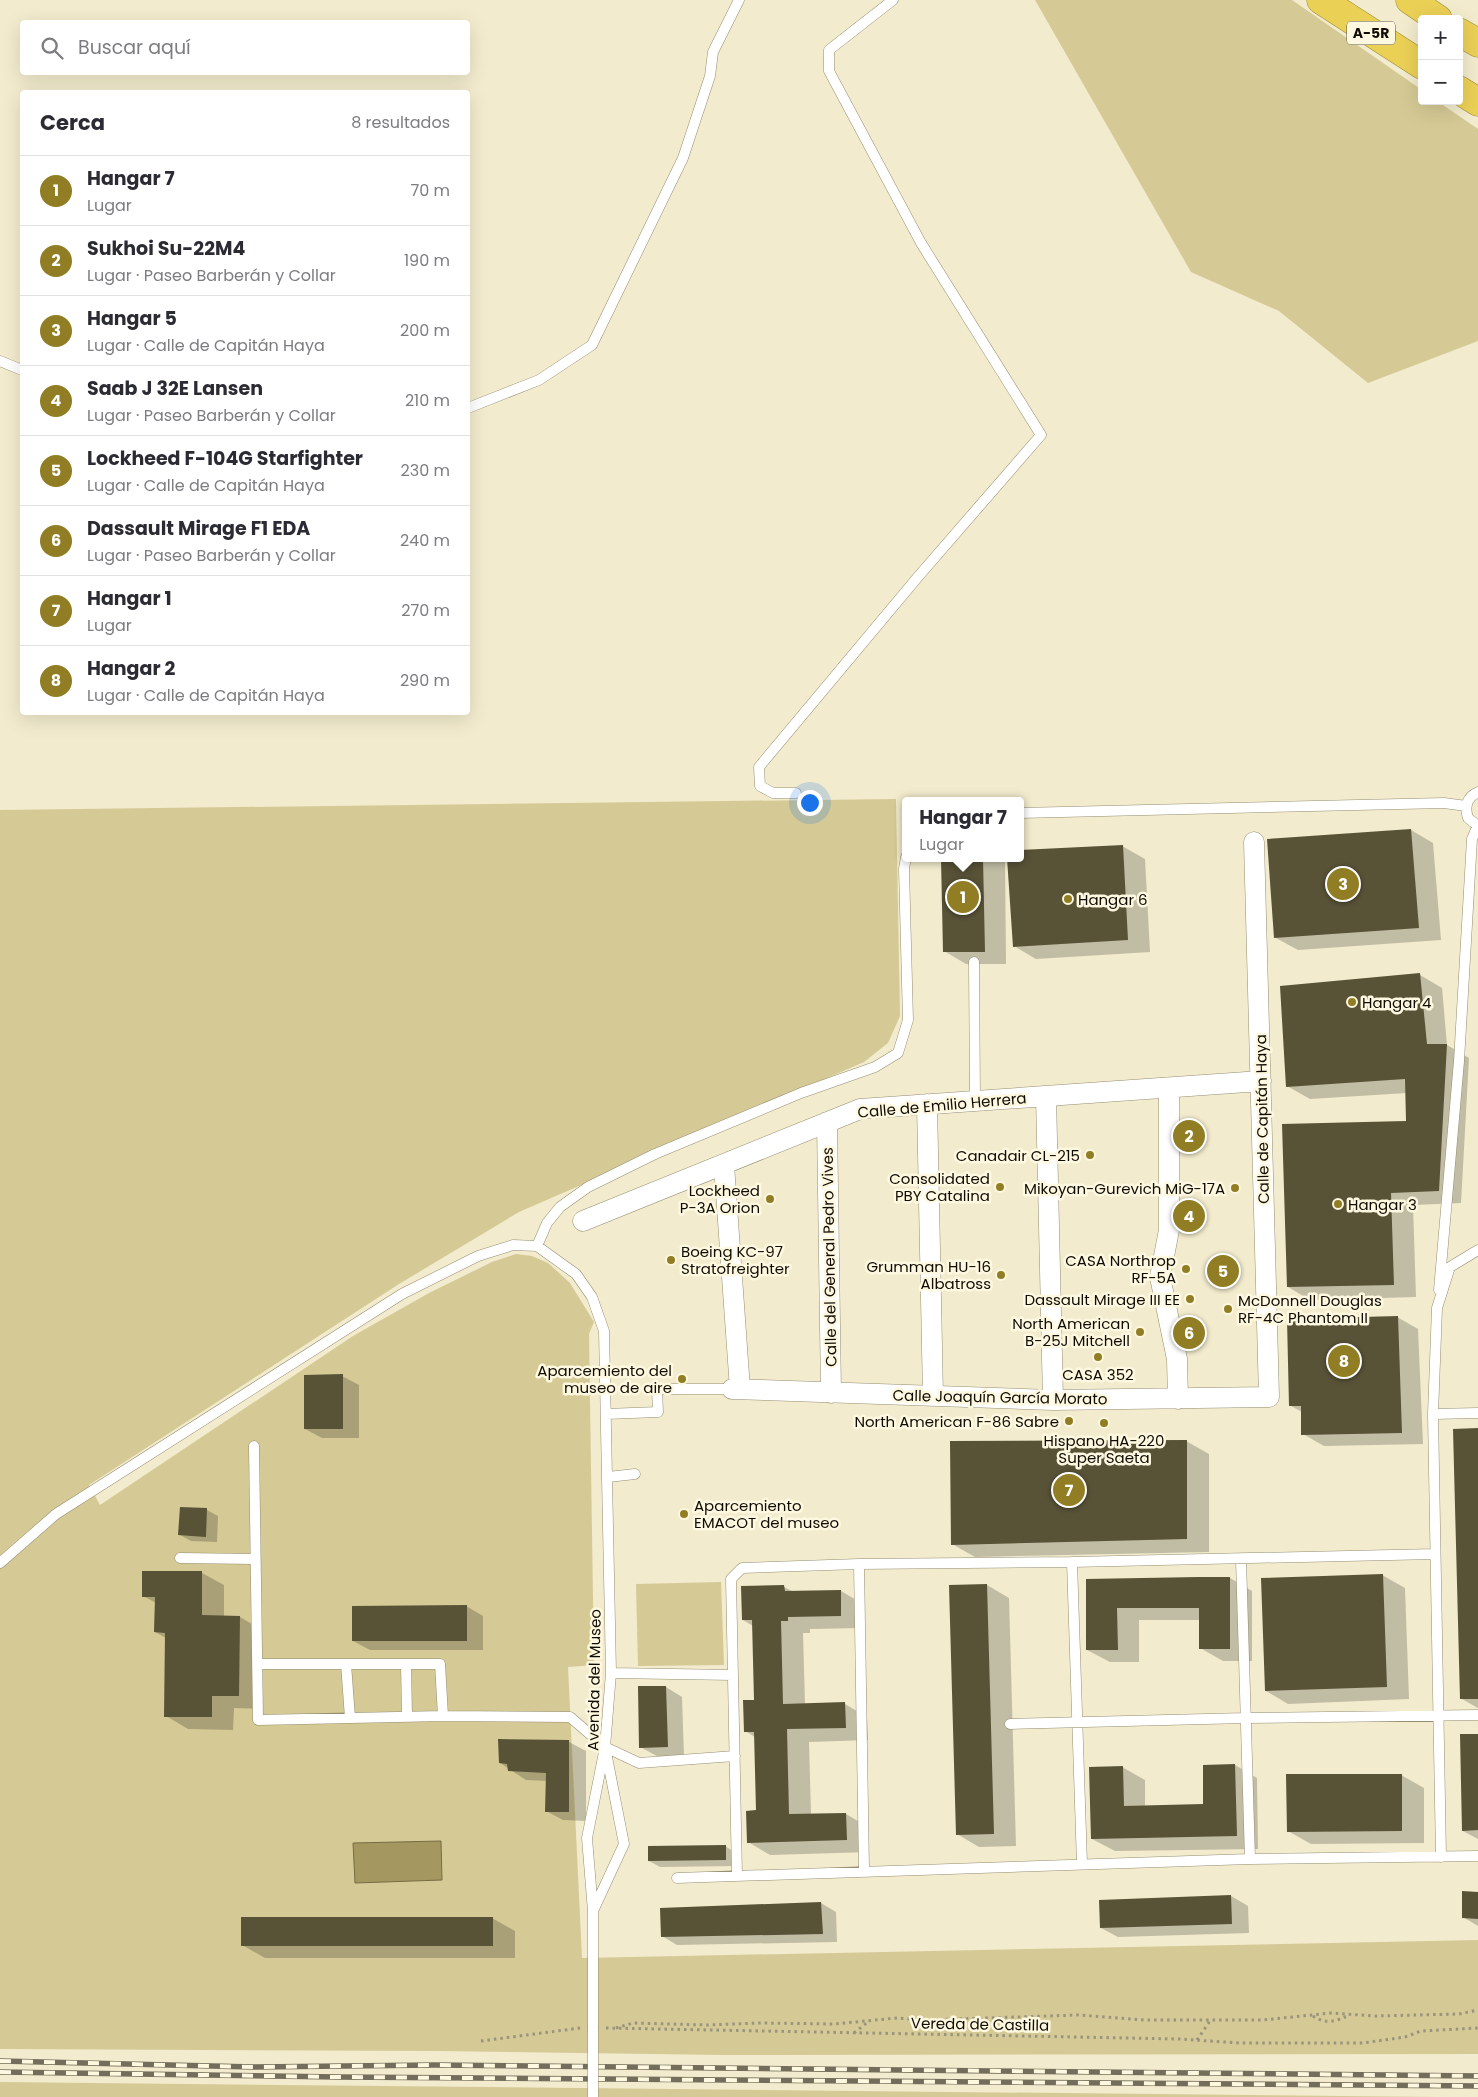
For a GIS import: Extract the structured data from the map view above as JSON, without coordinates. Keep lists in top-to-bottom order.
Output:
{
  "streets": {
    "highway": ["A-5R"],
    "street": [
      "Calle de Emilio Herrera",
      "Calle de Capitán Haya",
      "Calle del General Pedro Vives",
      "Calle Joaquín García Morato"
    ],
    "lane": ["Avenida del Museo"],
    "path": ["Vereda de Castilla"]
  },
  "crossings": [
    ["Calle de Emilio Herrera", "Calle de Capitán Haya"],
    ["Calle de Emilio Herrera", "Calle del General Pedro Vives"],
    ["Calle de Capitán Haya", "Calle Joaquín García Morato"],
    ["Calle del General Pedro Vives", "Calle Joaquín García Morato"],
    ["Avenida del Museo", "Vereda de Castilla"]
  ],
  "places": [
    "Hangar 6",
    "Hangar 4",
    "Canadair CL-215",
    "Consolidated PBY Catalina",
    "Mikoyan-Gurevich MiG-17A",
    "Lockheed P-3A Orion",
    "Hangar 3",
    "Boeing KC-97 Stratofreighter",
    "CASA Northrop RF-5A",
    "Grumman HU-16 Albatross",
    "Dassault Mirage III EE",
    "McDonnell Douglas RF-4C Phantom II",
    "North American B-25J Mitchell",
    "CASA 352",
    "Aparcemiento del museo de aire",
    "North American F-86 Sabre",
    "Hispano HA-220 Super Saeta",
    "Aparcemiento EMACOT del museo"
  ],
  "page": {
    "map_buttons": ["+", "−"],
    "search": "Buscar aquí",
    "heading": ["Cerca", "8 resultados"],
    "list": [
      {
        "mark": "1",
        "name": "Hangar 7",
        "note": "Lugar",
        "value": "70 m"
      },
      {
        "mark": "2",
        "name": "Sukhoi Su-22M4",
        "note": "Lugar · Paseo Barberán y Collar",
        "value": "190 m"
      },
      {
        "mark": "3",
        "name": "Hangar 5",
        "note": "Lugar · Calle de Capitán Haya",
        "value": "200 m"
      },
      {
        "mark": "4",
        "name": "Saab J 32E Lansen",
        "note": "Lugar · Paseo Barberán y Collar",
        "value": "210 m"
      },
      {
        "mark": "5",
        "name": "Lockheed F-104G Starfighter",
        "note": "Lugar · Calle de Capitán Haya",
        "value": "230 m"
      },
      {
        "mark": "6",
        "name": "Dassault Mirage F1 EDA",
        "note": "Lugar · Paseo Barberán y Collar",
        "value": "240 m"
      },
      {
        "mark": "7",
        "name": "Hangar 1",
        "note": "Lugar",
        "value": "270 m"
      },
      {
        "mark": "8",
        "name": "Hangar 2",
        "note": "Lugar · Calle de Capitán Haya",
        "value": "290 m"
      }
    ],
    "popup": ["Hangar 7", "Lugar"],
    "pins": [
      "3",
      "1",
      "2",
      "4",
      "5",
      "6",
      "8",
      "7"
    ]
  }
}
